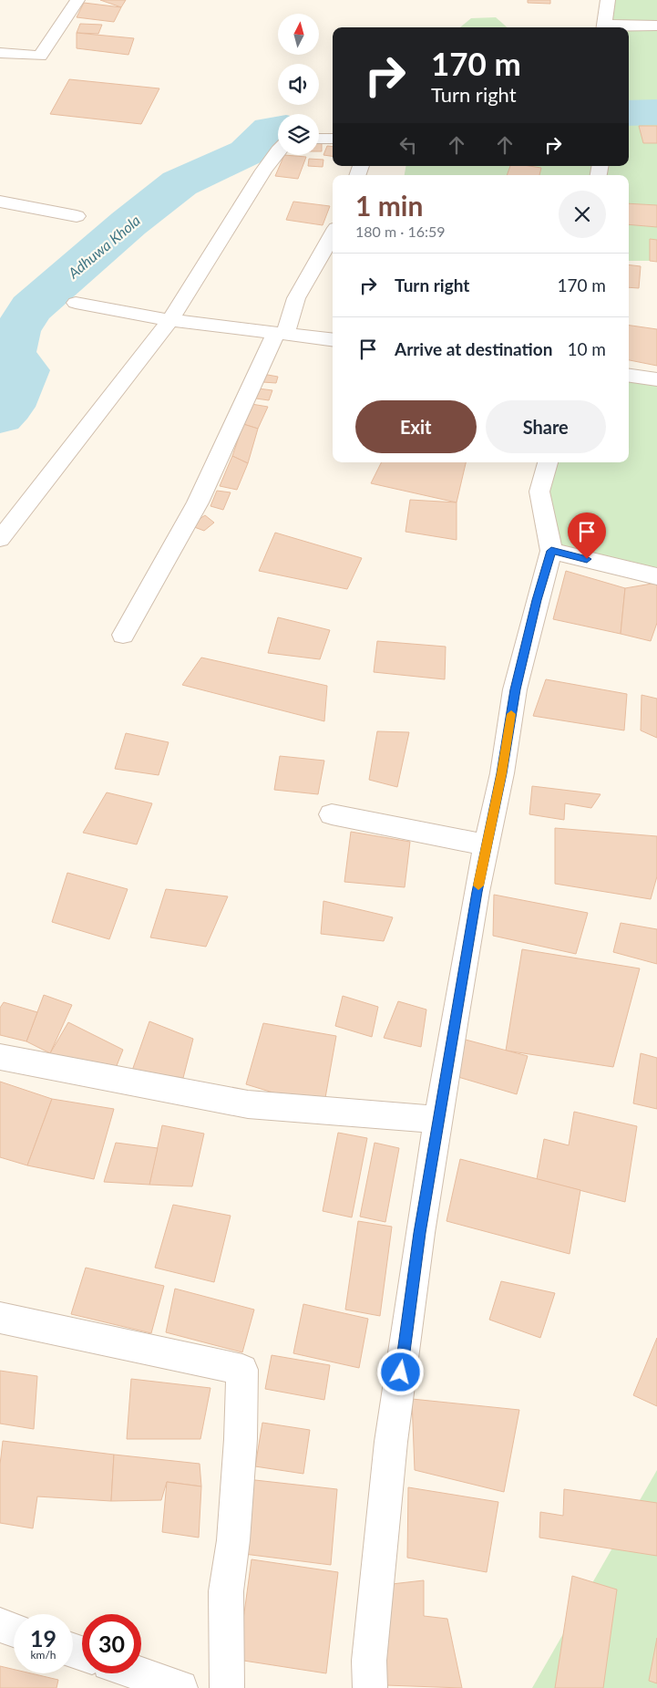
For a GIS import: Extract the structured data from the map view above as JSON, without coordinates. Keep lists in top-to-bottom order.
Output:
{
  "water": ["Adhuwa Khola"],
  "north": "top",
  "page": {
    "turn": ["170 m", "Turn right"],
    "heading": ["1 min", "180 m · 16:59"],
    "list": [
      {
        "name": "Turn right",
        "value": "170 m"
      },
      {
        "name": "Arrive at destination",
        "value": "10 m"
      }
    ],
    "buttons": ["Exit", "Share"],
    "speed": "19 km/h",
    "limit": "30"
  }
}
